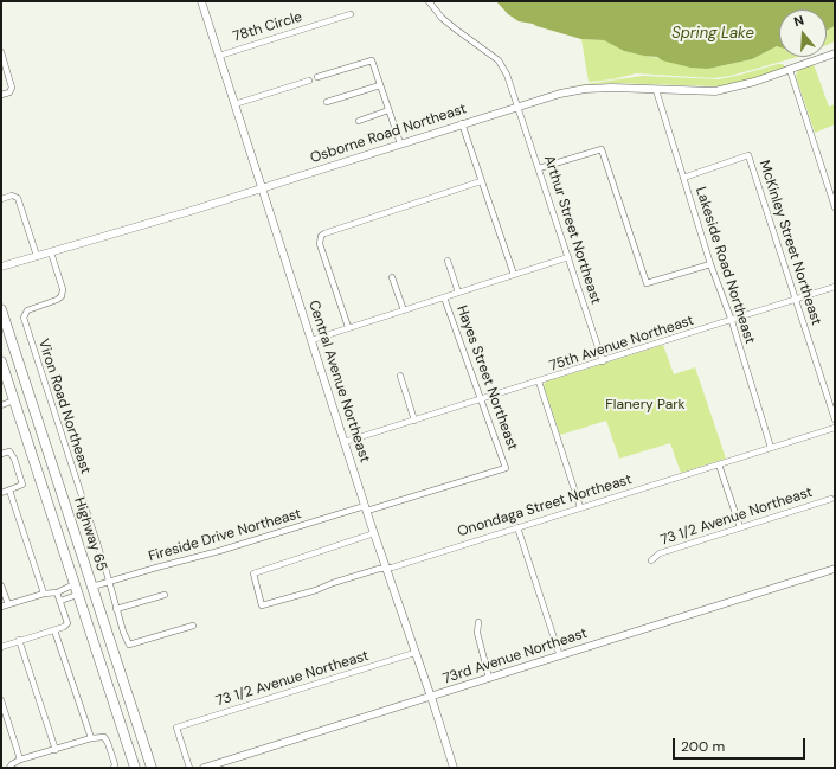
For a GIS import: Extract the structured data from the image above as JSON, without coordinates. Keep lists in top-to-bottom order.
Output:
{
  "streets": {
    "highway": ["Highway 65"],
    "street": [
      "78th Circle",
      "Osborne Road Northeast",
      "Arthur Street Northeast",
      "McKinley Street Northeast",
      "Lakeside Road Northeast",
      "75th Avenue Northeast",
      "Hayes Street Northeast",
      "Central Avenue Northeast",
      "Viron Road Northeast",
      "Onondaga Street Northeast",
      "73 1/2 Avenue Northeast",
      "Fireside Drive Northeast",
      "73rd Avenue Northeast"
    ]
  },
  "crossings": [
    ["78th Circle", "Central Avenue Northeast"],
    ["Osborne Road Northeast", "Arthur Street Northeast"],
    ["Osborne Road Northeast", "Lakeside Road Northeast"],
    ["Osborne Road Northeast", "Central Avenue Northeast"],
    ["Osborne Road Northeast", "Viron Road Northeast"],
    ["Arthur Street Northeast", "75th Avenue Northeast"],
    ["McKinley Street Northeast", "Lakeside Road Northeast"],
    ["McKinley Street Northeast", "75th Avenue Northeast"],
    ["Lakeside Road Northeast", "75th Avenue Northeast"],
    ["Lakeside Road Northeast", "Onondaga Street Northeast"],
    ["75th Avenue Northeast", "Hayes Street Northeast"],
    ["75th Avenue Northeast", "Central Avenue Northeast"],
    ["Hayes Street Northeast", "Fireside Drive Northeast"],
    ["Central Avenue Northeast", "Onondaga Street Northeast"],
    ["Central Avenue Northeast", "73 1/2 Avenue Northeast"],
    ["Central Avenue Northeast", "Fireside Drive Northeast"],
    ["Central Avenue Northeast", "73rd Avenue Northeast"],
    ["Viron Road Northeast", "Fireside Drive Northeast"],
    ["Highway 65", "Fireside Drive Northeast"]
  ],
  "water": ["Spring Lake"],
  "parks": ["Flanery Park"],
  "scale_bar": "200 m",
  "north": "top"
}
